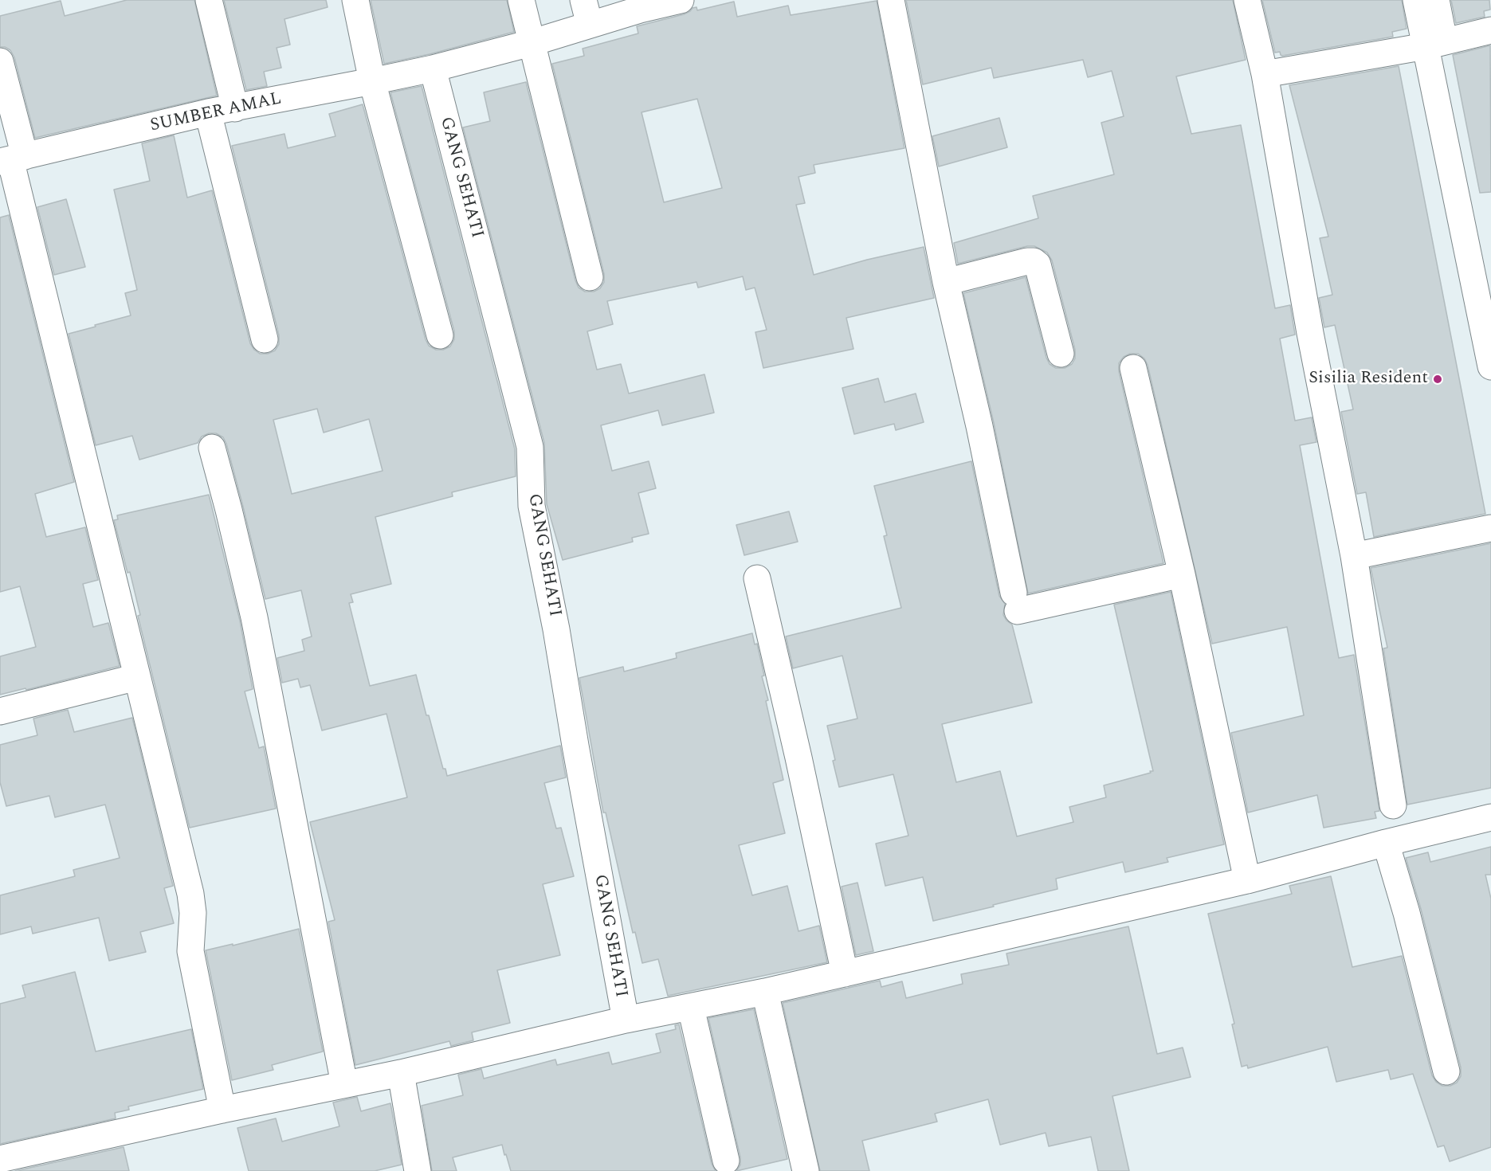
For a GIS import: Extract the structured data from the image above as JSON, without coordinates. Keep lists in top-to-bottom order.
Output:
{
  "streets": {
    "street": ["SUMBER AMAL", "GANG SEHATI"]
  },
  "crossings": [
    ["SUMBER AMAL", "GANG SEHATI"]
  ],
  "places": ["Sisilia Resident"]
}
